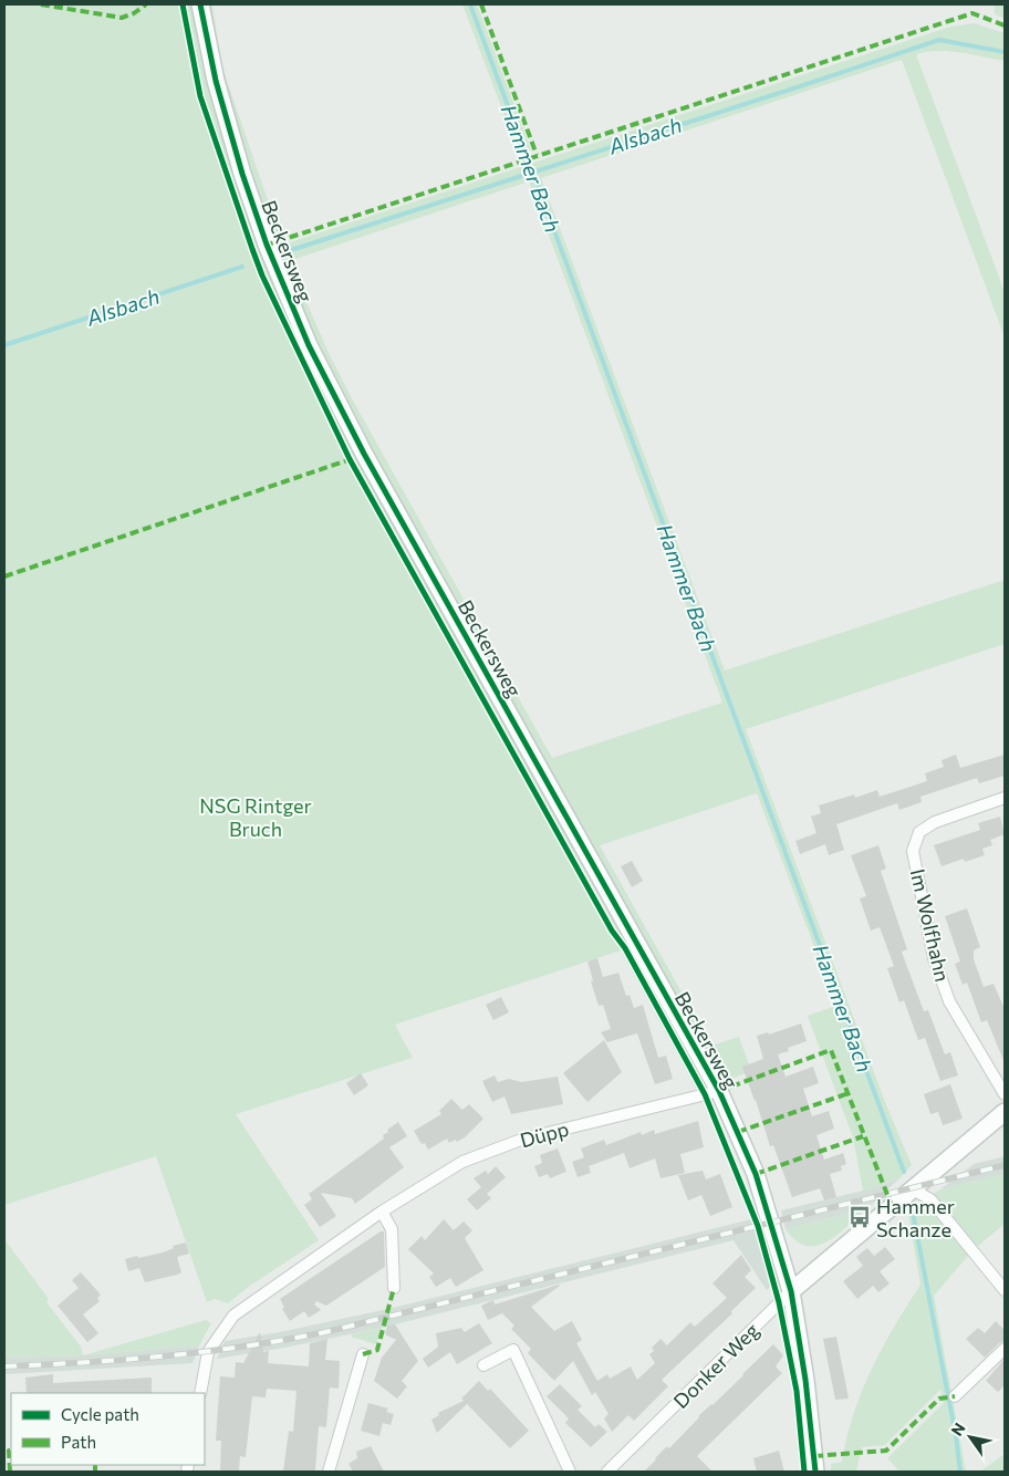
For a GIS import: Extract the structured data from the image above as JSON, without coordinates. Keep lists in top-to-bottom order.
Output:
{
  "streets": {
    "street": [
      "Beckersweg",
      "Im Wolfhahn",
      "Düpp",
      "Donker Weg"
    ]
  },
  "crossings": [
    ["Beckersweg", "Düpp"],
    ["Beckersweg", "Donker Weg"]
  ],
  "water": ["Alsbach", "Hammer Bach"],
  "parks": ["NSG Rintger Bruch"],
  "places": {
    "bus stop": ["Hammer Schanze"]
  },
  "legend": ["Cycle path", "Path"],
  "north": "top left"
}
